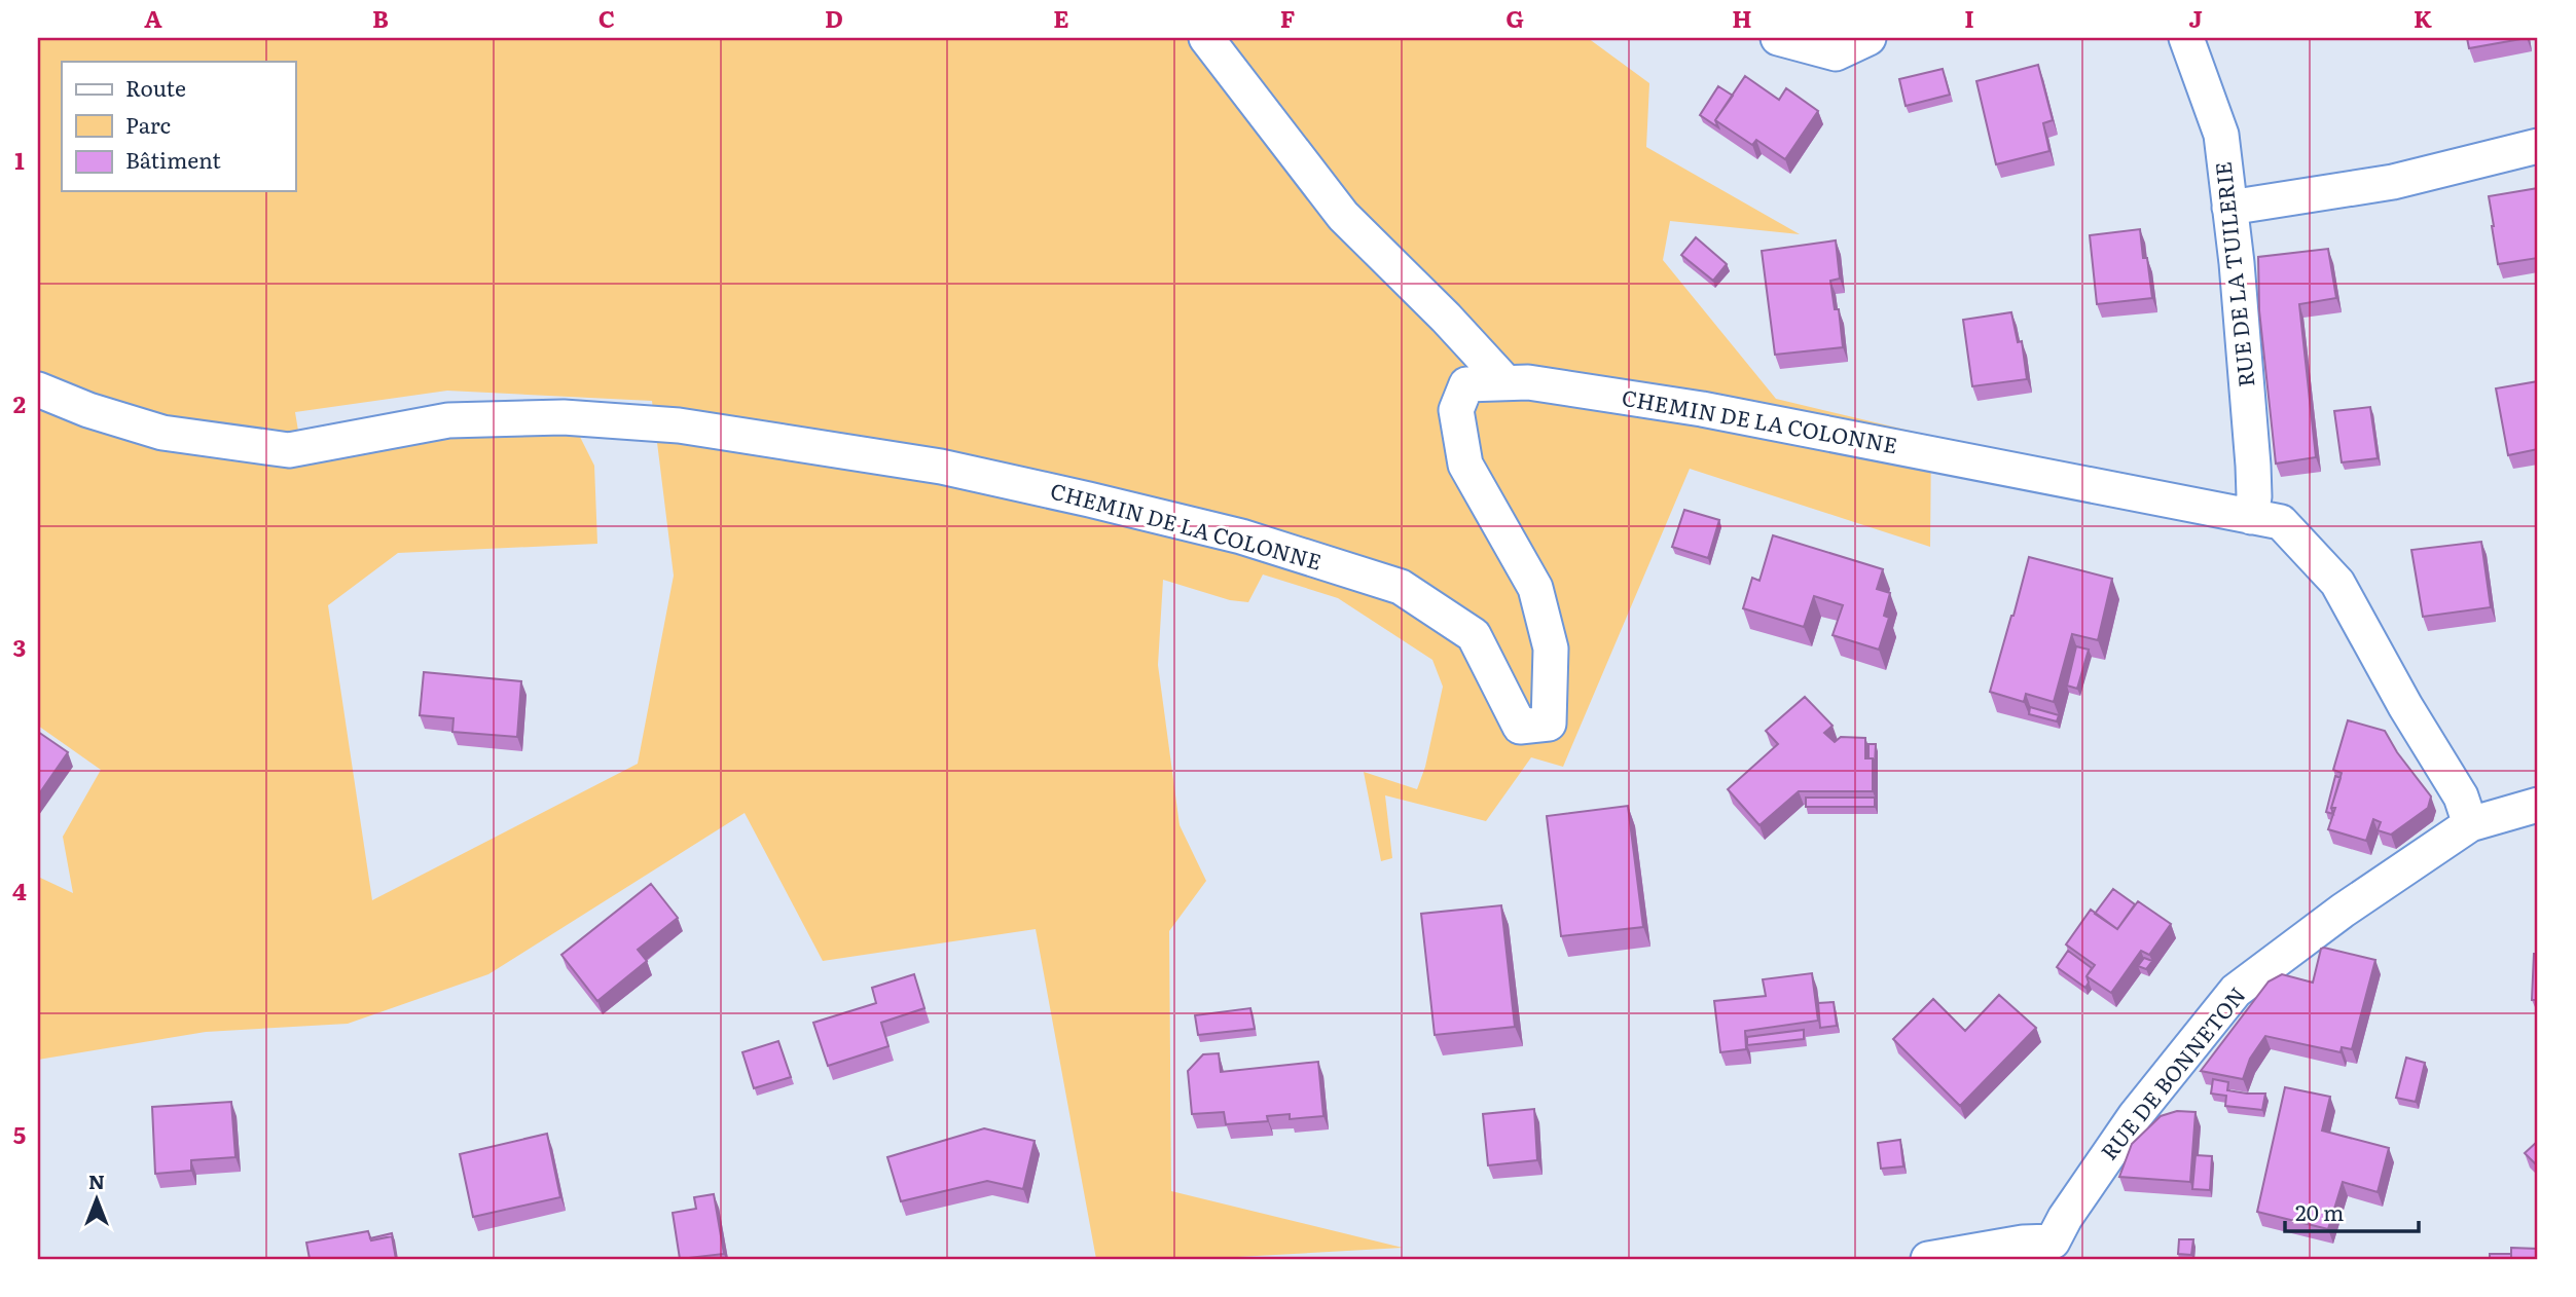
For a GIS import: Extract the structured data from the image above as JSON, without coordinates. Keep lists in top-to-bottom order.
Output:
{
  "streets": {
    "street": ["RUE DE LA TUILERIE", "CHEMIN DE LA COLONNE", "RUE DE BONNETON"]
  },
  "crossings": [
    ["RUE DE LA TUILERIE", "CHEMIN DE LA COLONNE"],
    ["CHEMIN DE LA COLONNE", "RUE DE BONNETON"]
  ],
  "legend": ["Route", "Parc", "Bâtiment"],
  "scale_bar": "20 m",
  "north": "top",
  "grid": {
    "columns": [
      "A",
      "B",
      "C",
      "D",
      "E",
      "F",
      "G",
      "H",
      "I",
      "J",
      "K"
    ],
    "rows": [
      "1",
      "2",
      "3",
      "4",
      "5"
    ]
  }
}
